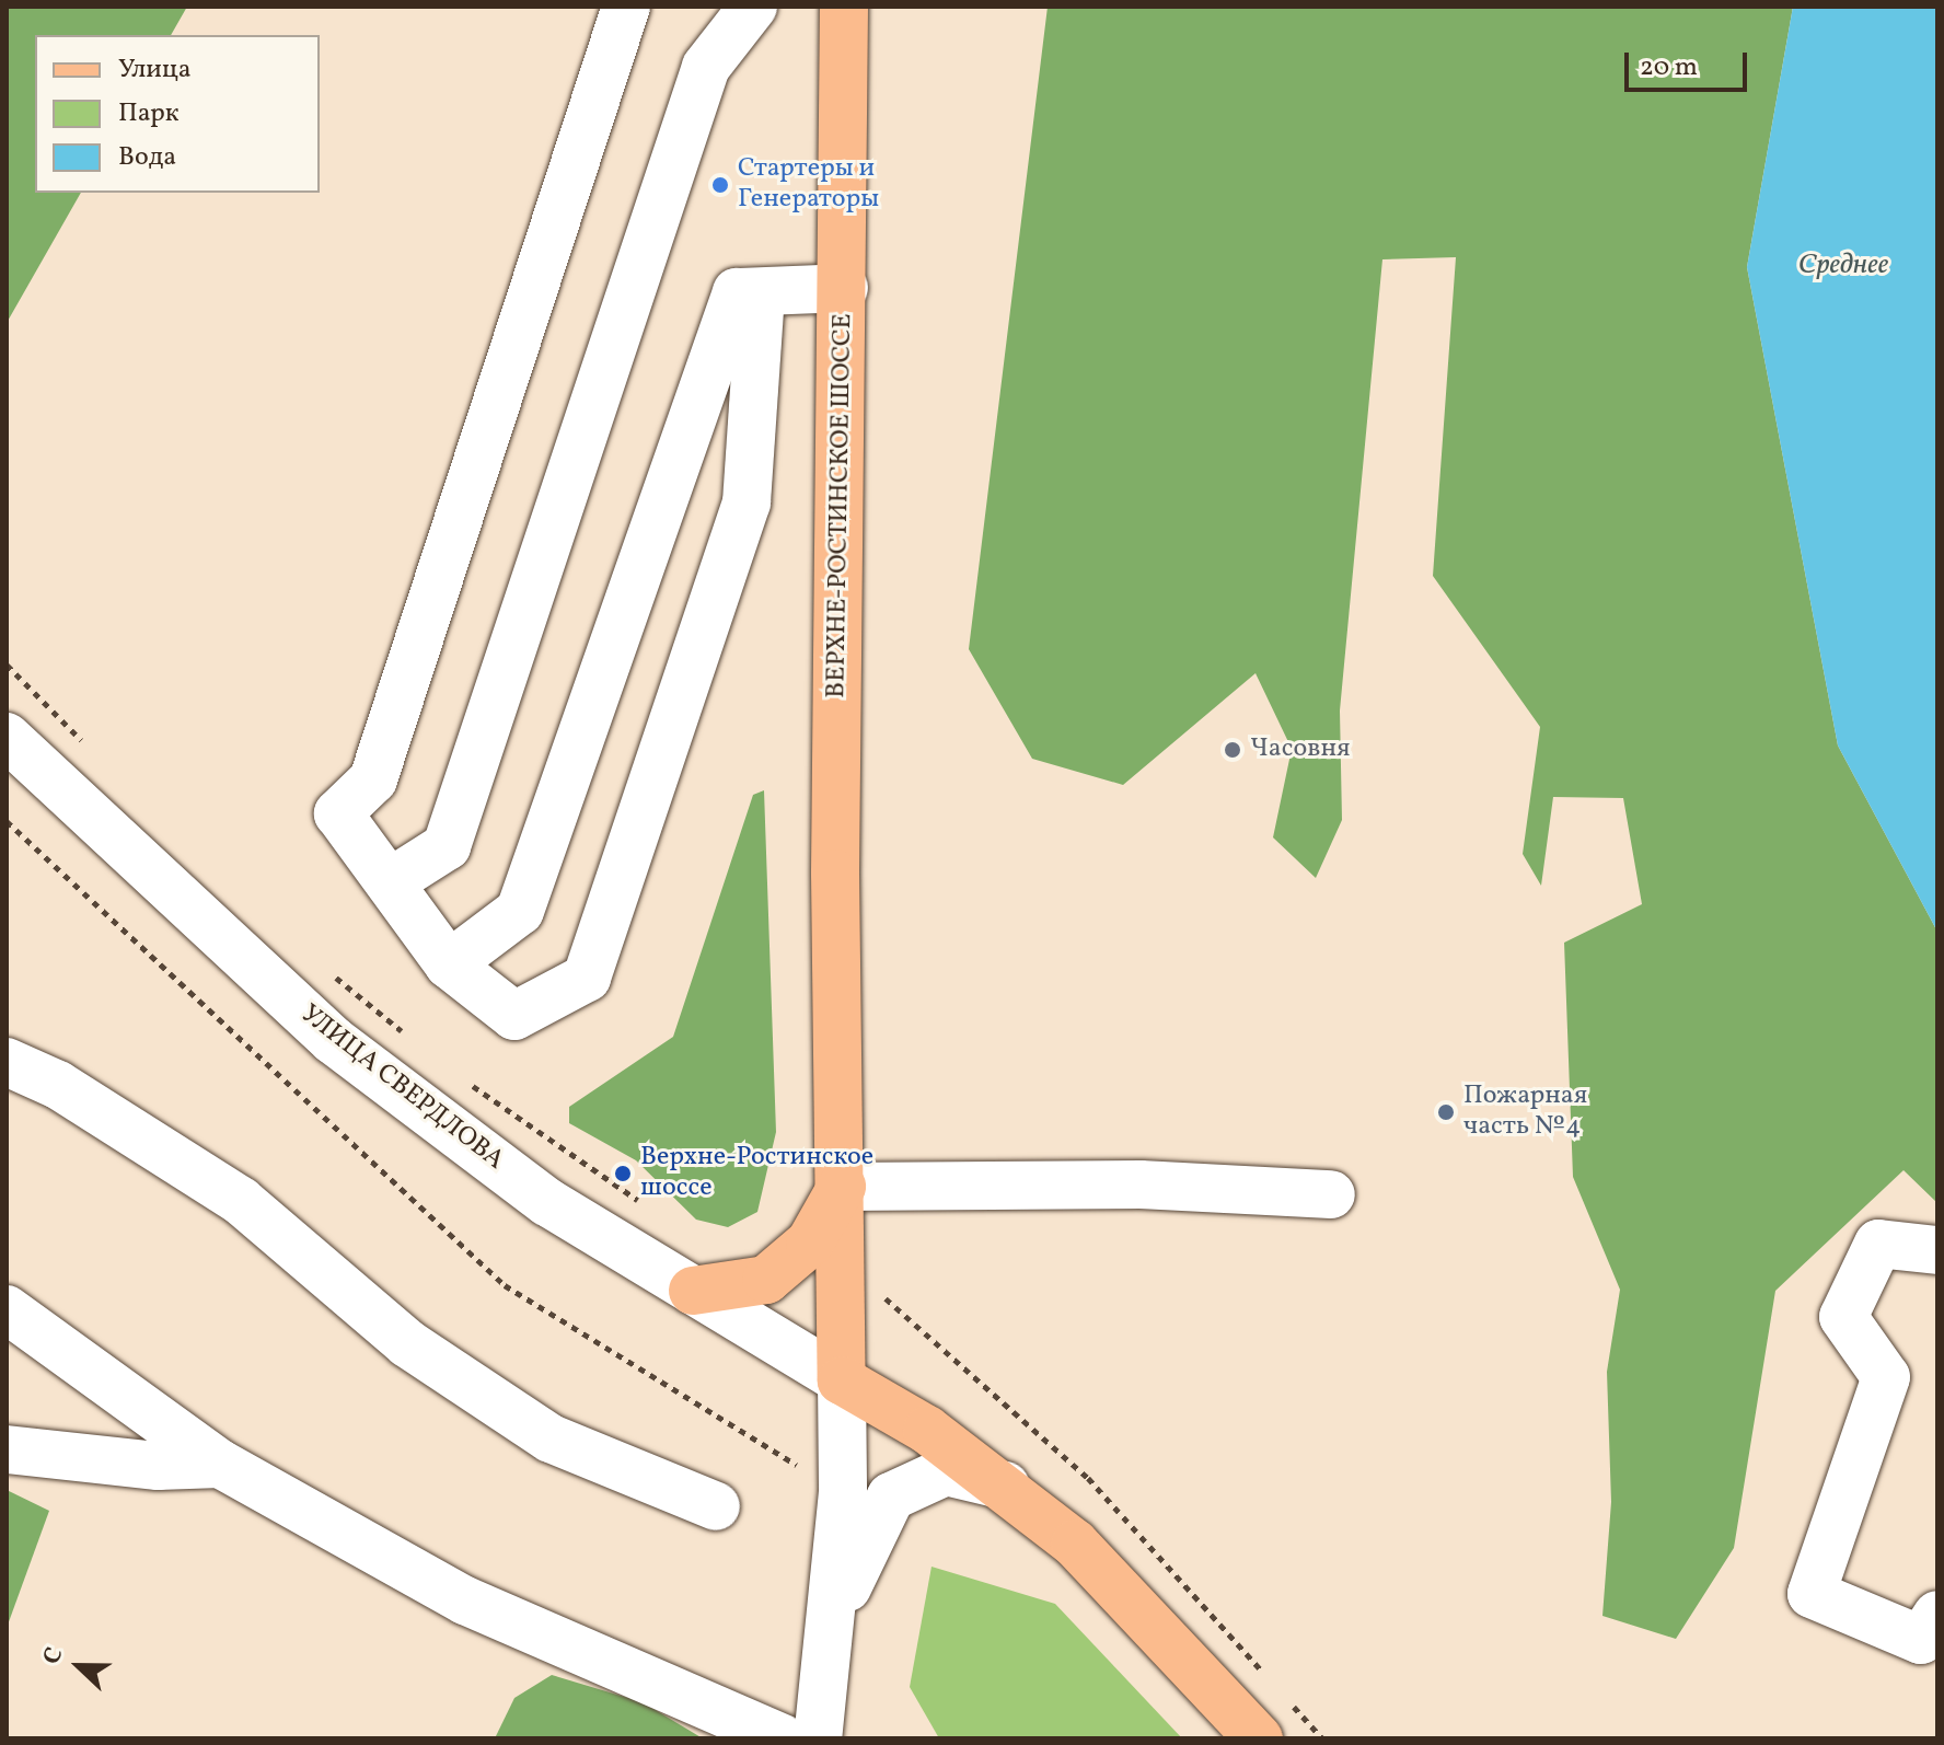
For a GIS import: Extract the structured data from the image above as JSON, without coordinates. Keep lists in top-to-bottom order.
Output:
{
  "streets": {
    "main road": ["ВЕРХНЕ-РОСТИНСКОЕ ШОССЕ"],
    "street": ["УЛИЦА СВЕРДЛОВА"]
  },
  "crossings": [
    ["ВЕРХНЕ-РОСТИНСКОЕ ШОССЕ", "УЛИЦА СВЕРДЛОВА"]
  ],
  "water": ["Среднее"],
  "places": [
    "Стартеры и Генераторы",
    "Часовня",
    "Пожарная часть №4",
    "Верхне-Ростинское шоссе"
  ],
  "legend": ["Улица", "Парк", "Вода"],
  "scale_bar": "20 m",
  "north": "left"
}
